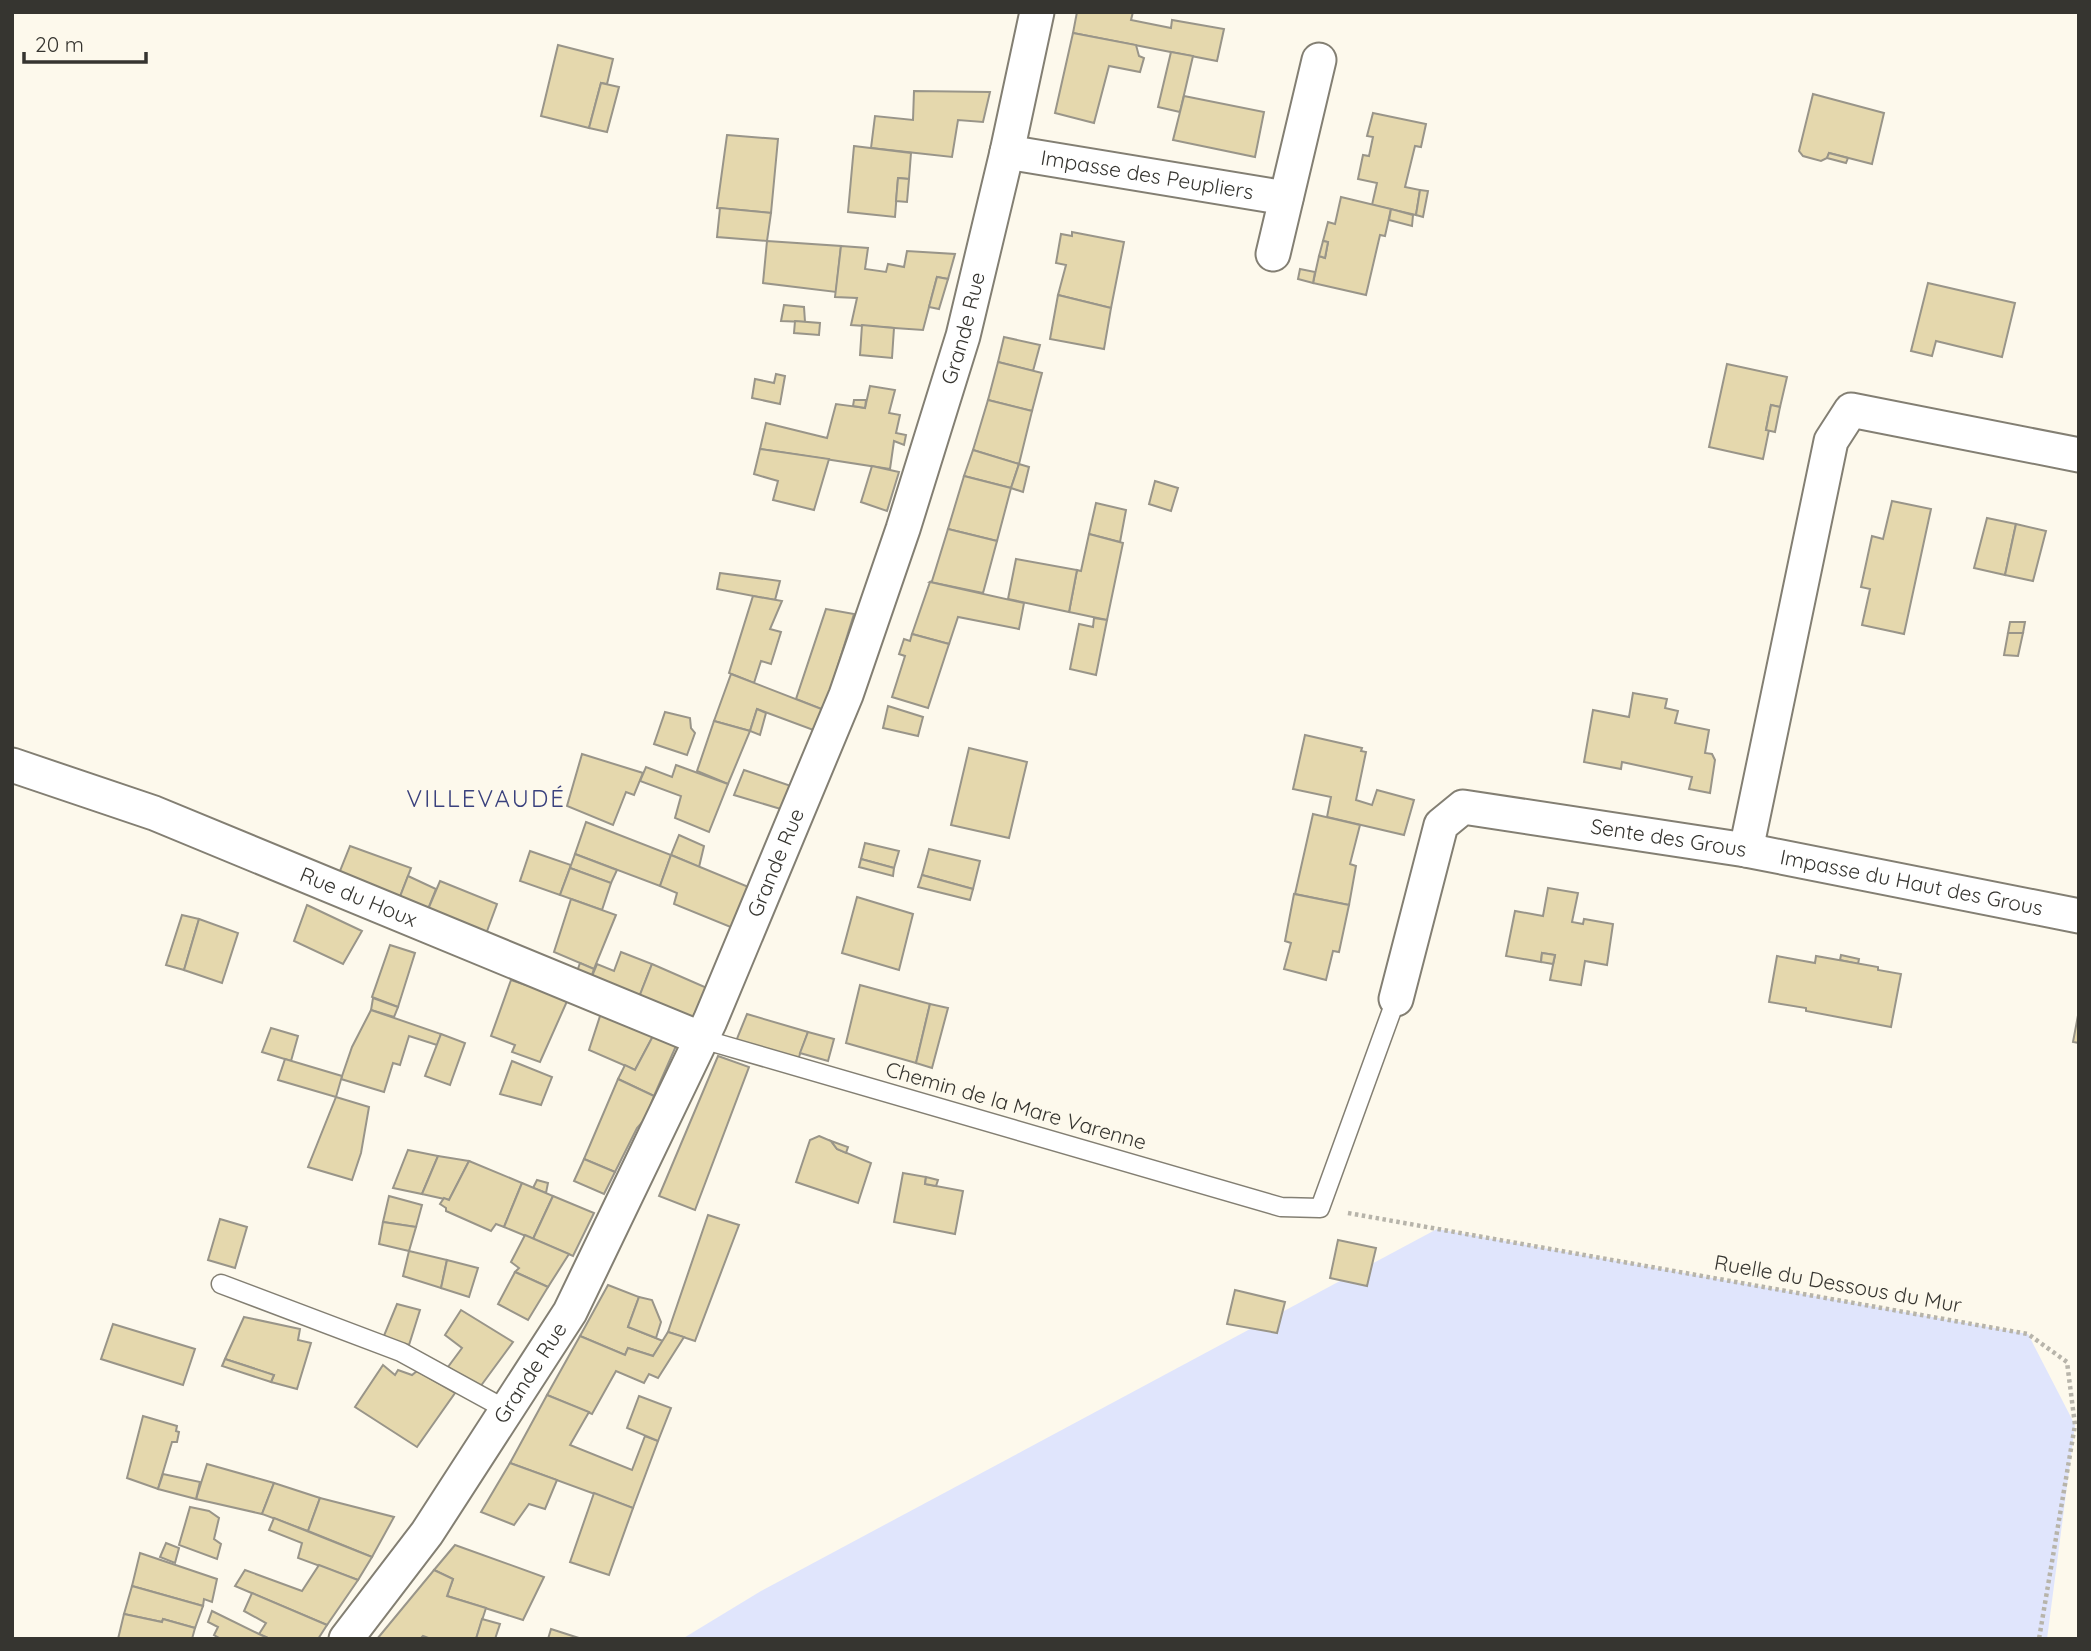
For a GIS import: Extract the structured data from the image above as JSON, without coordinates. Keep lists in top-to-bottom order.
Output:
{
  "streets": {
    "street": [
      "Impasse des Peupliers",
      "Grande Rue",
      "Sente des Grous",
      "Impasse du Haut des Grous",
      "Rue du Houx"
    ],
    "lane": ["Chemin de la Mare Varenne"],
    "path": ["Ruelle du Dessous du Mur"]
  },
  "crossings": [
    ["Impasse des Peupliers", "Grande Rue"],
    ["Grande Rue", "Rue du Houx"],
    ["Grande Rue", "Chemin de la Mare Varenne"],
    ["Sente des Grous", "Impasse du Haut des Grous"],
    ["Sente des Grous", "Chemin de la Mare Varenne"],
    ["Sente des Grous", "Ruelle du Dessous du Mur"],
    ["Rue du Houx", "Chemin de la Mare Varenne"],
    ["Chemin de la Mare Varenne", "Ruelle du Dessous du Mur"]
  ],
  "districts": ["VILLEVAUDÉ"],
  "scale_bar": "20 m"
}
